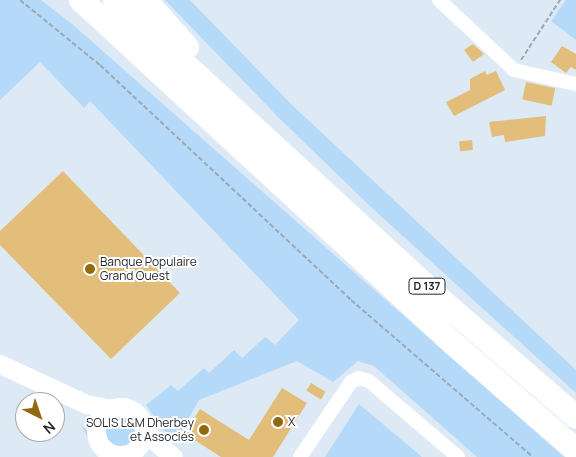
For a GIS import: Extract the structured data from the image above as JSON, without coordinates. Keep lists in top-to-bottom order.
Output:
{
  "streets": {
    "highway": ["D 137"]
  },
  "places": ["Banque Populaire Grand Ouest", "X", "SOLIS L&M Dherbey et Associés"],
  "north": "bottom right"
}
